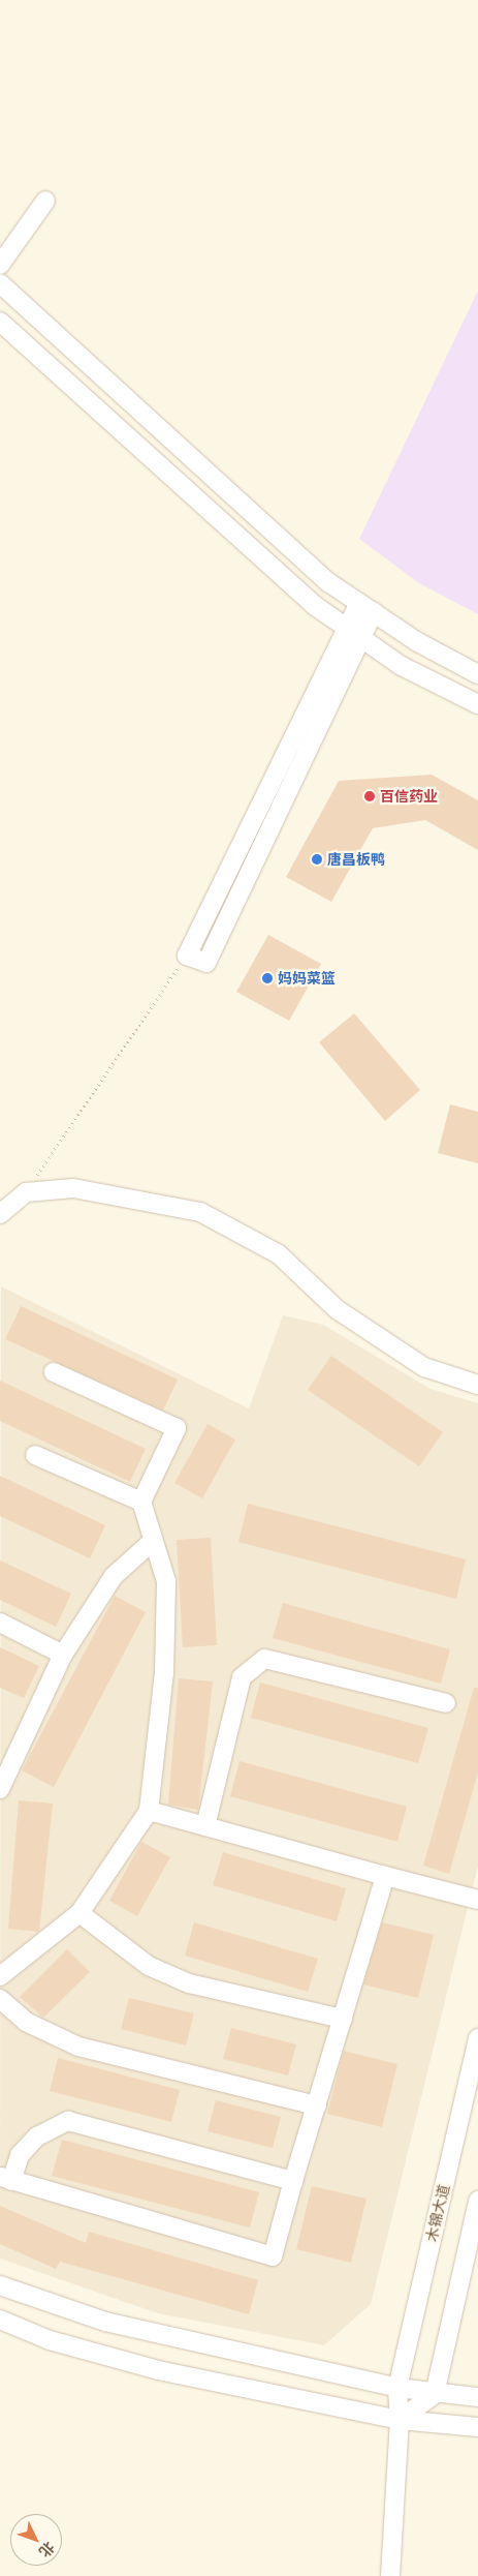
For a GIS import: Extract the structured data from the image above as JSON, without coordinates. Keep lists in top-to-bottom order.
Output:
{
  "streets": {
    "street": ["木锦大道"]
  },
  "places": ["百信药业", "唐昌板鸭", "妈妈菜篮"],
  "north": "bottom right"
}
